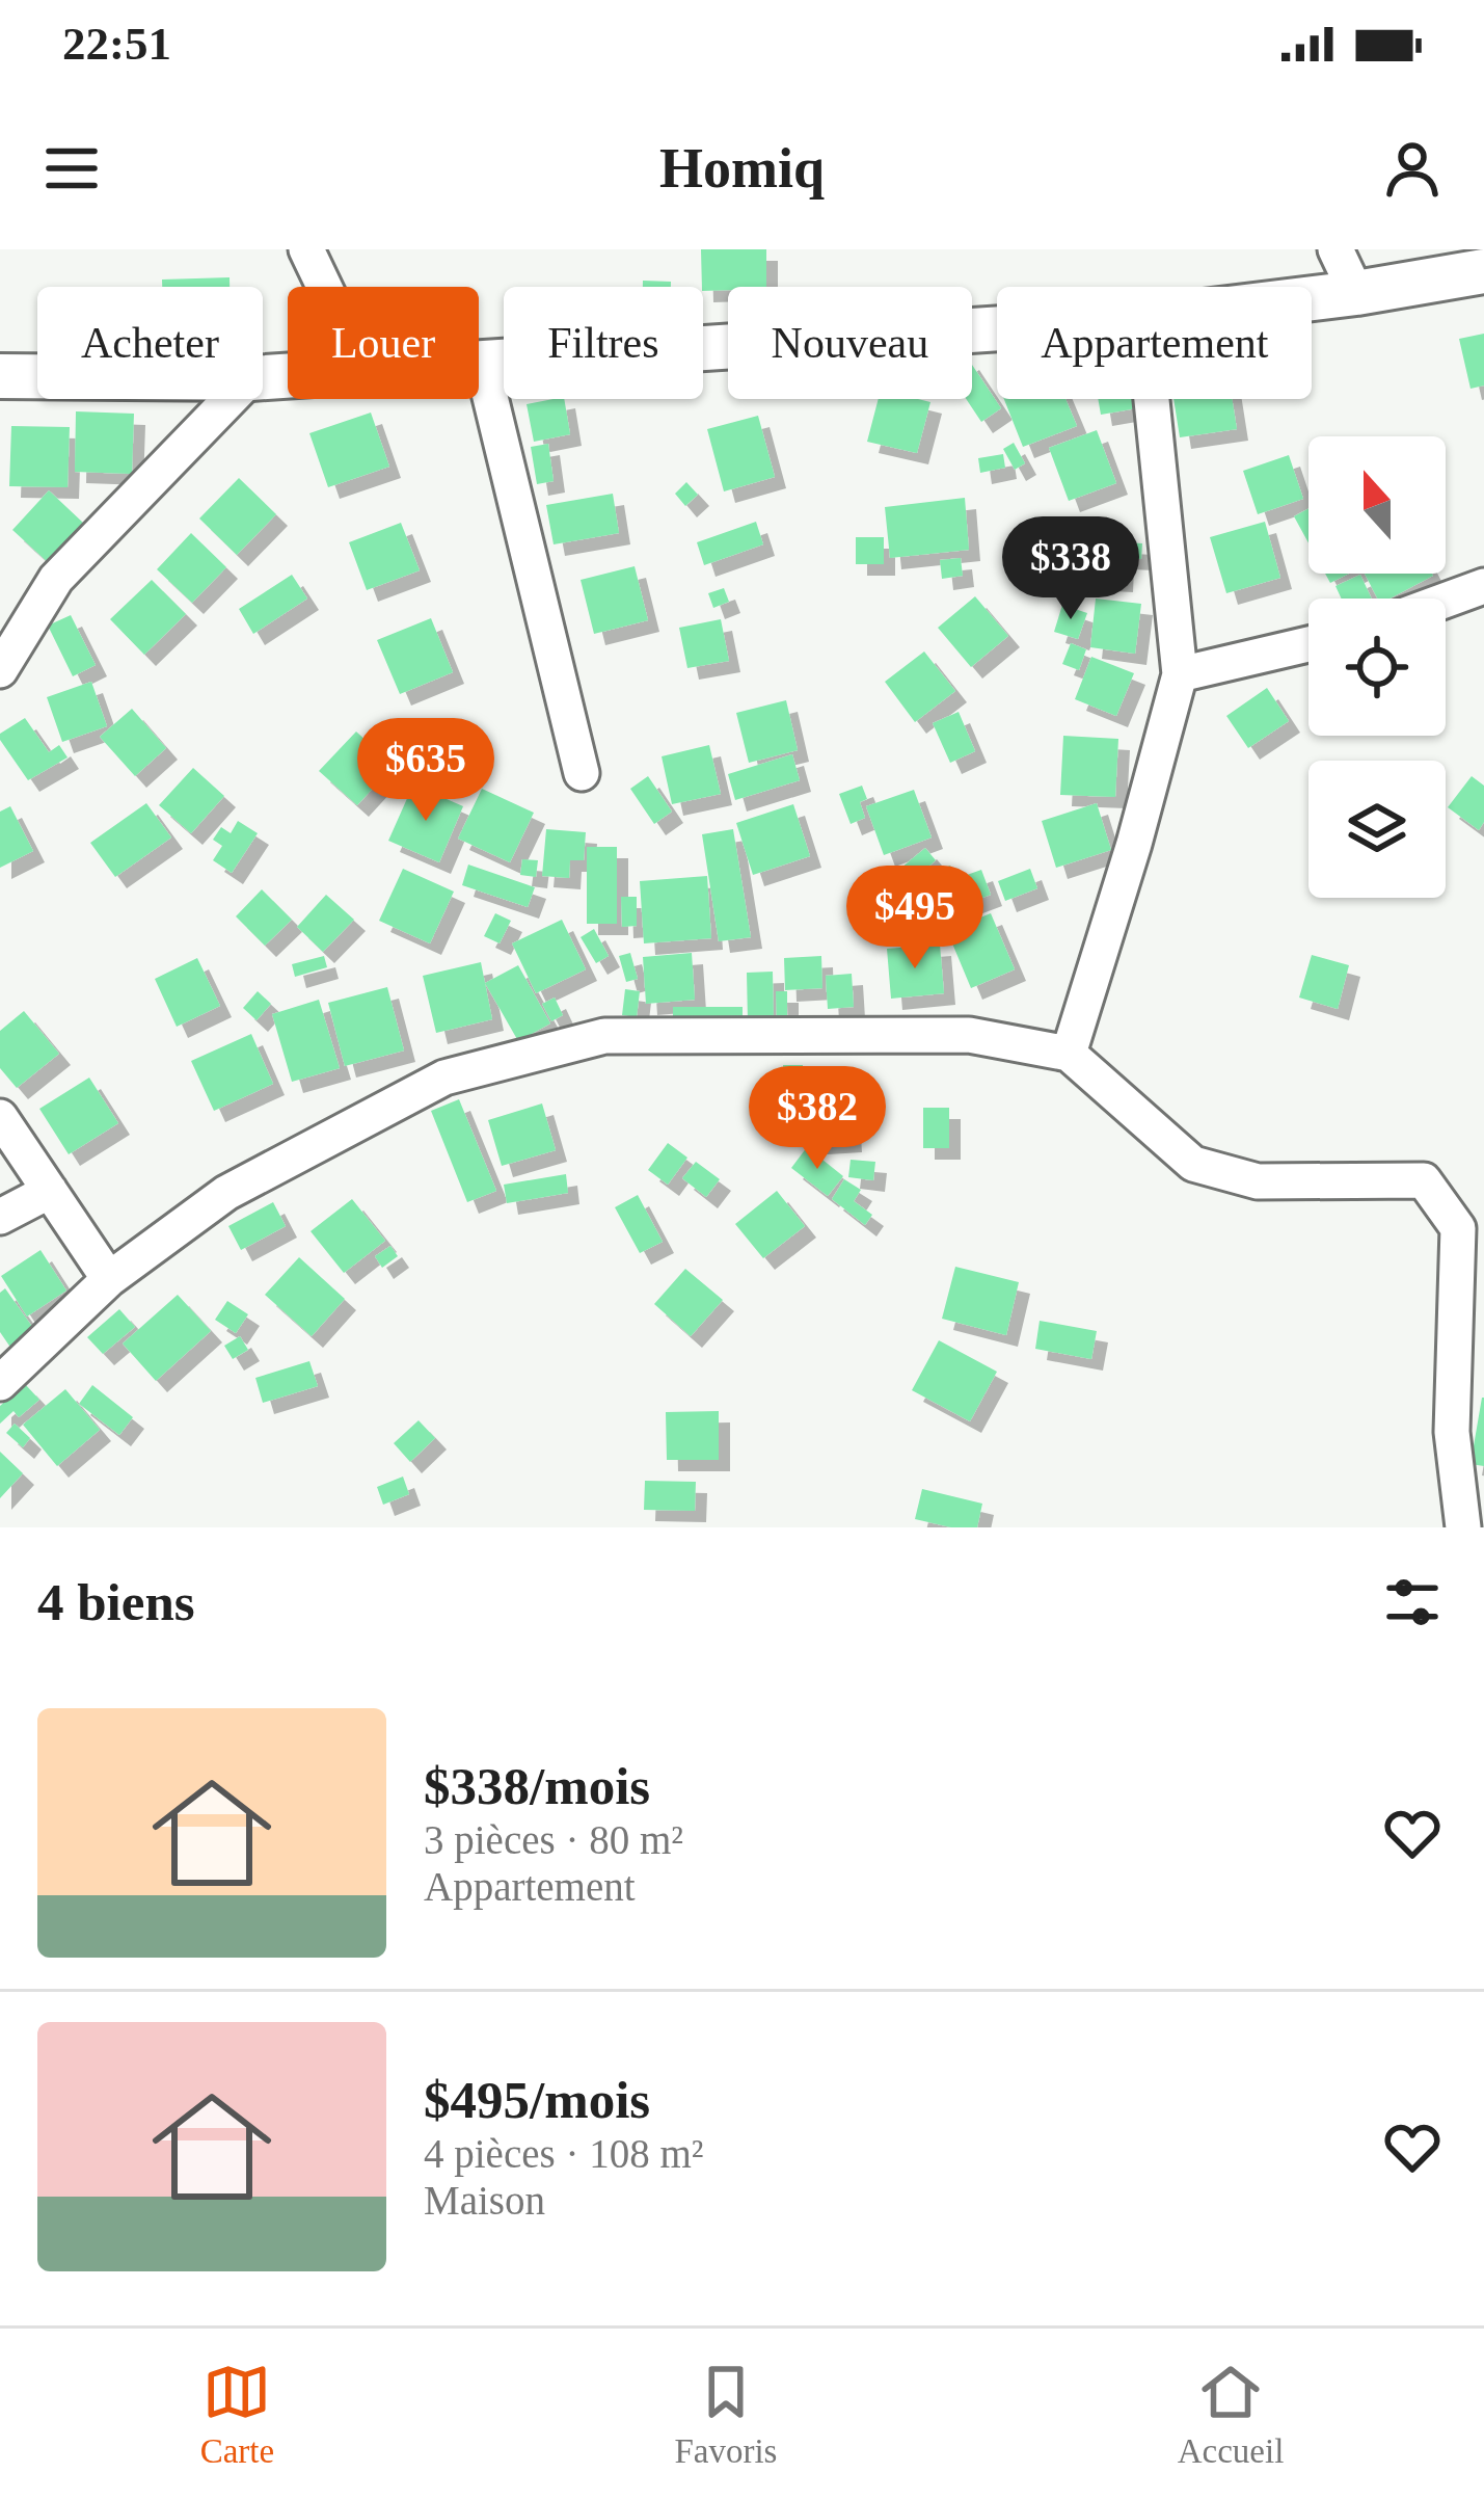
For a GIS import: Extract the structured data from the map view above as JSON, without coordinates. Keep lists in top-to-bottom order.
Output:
{
  "north": "top",
  "page": {
    "status": "22:51",
    "header": "Homiq",
    "chip": [
      "Acheter",
      "Louer",
      "Filtres",
      "Nouveau",
      "Appartement"
    ],
    "price": [
      "$338",
      "$635",
      "$495",
      "$382"
    ],
    "heading": "4 biens",
    "list": [
      {
        "name": "$338/mois",
        "note": "3 pièces · 80 m² · Appartement"
      },
      {
        "name": "$495/mois",
        "note": "4 pièces · 108 m² · Maison"
      }
    ],
    "tabs": ["Carte", "Favoris", "Accueil"]
  }
}
